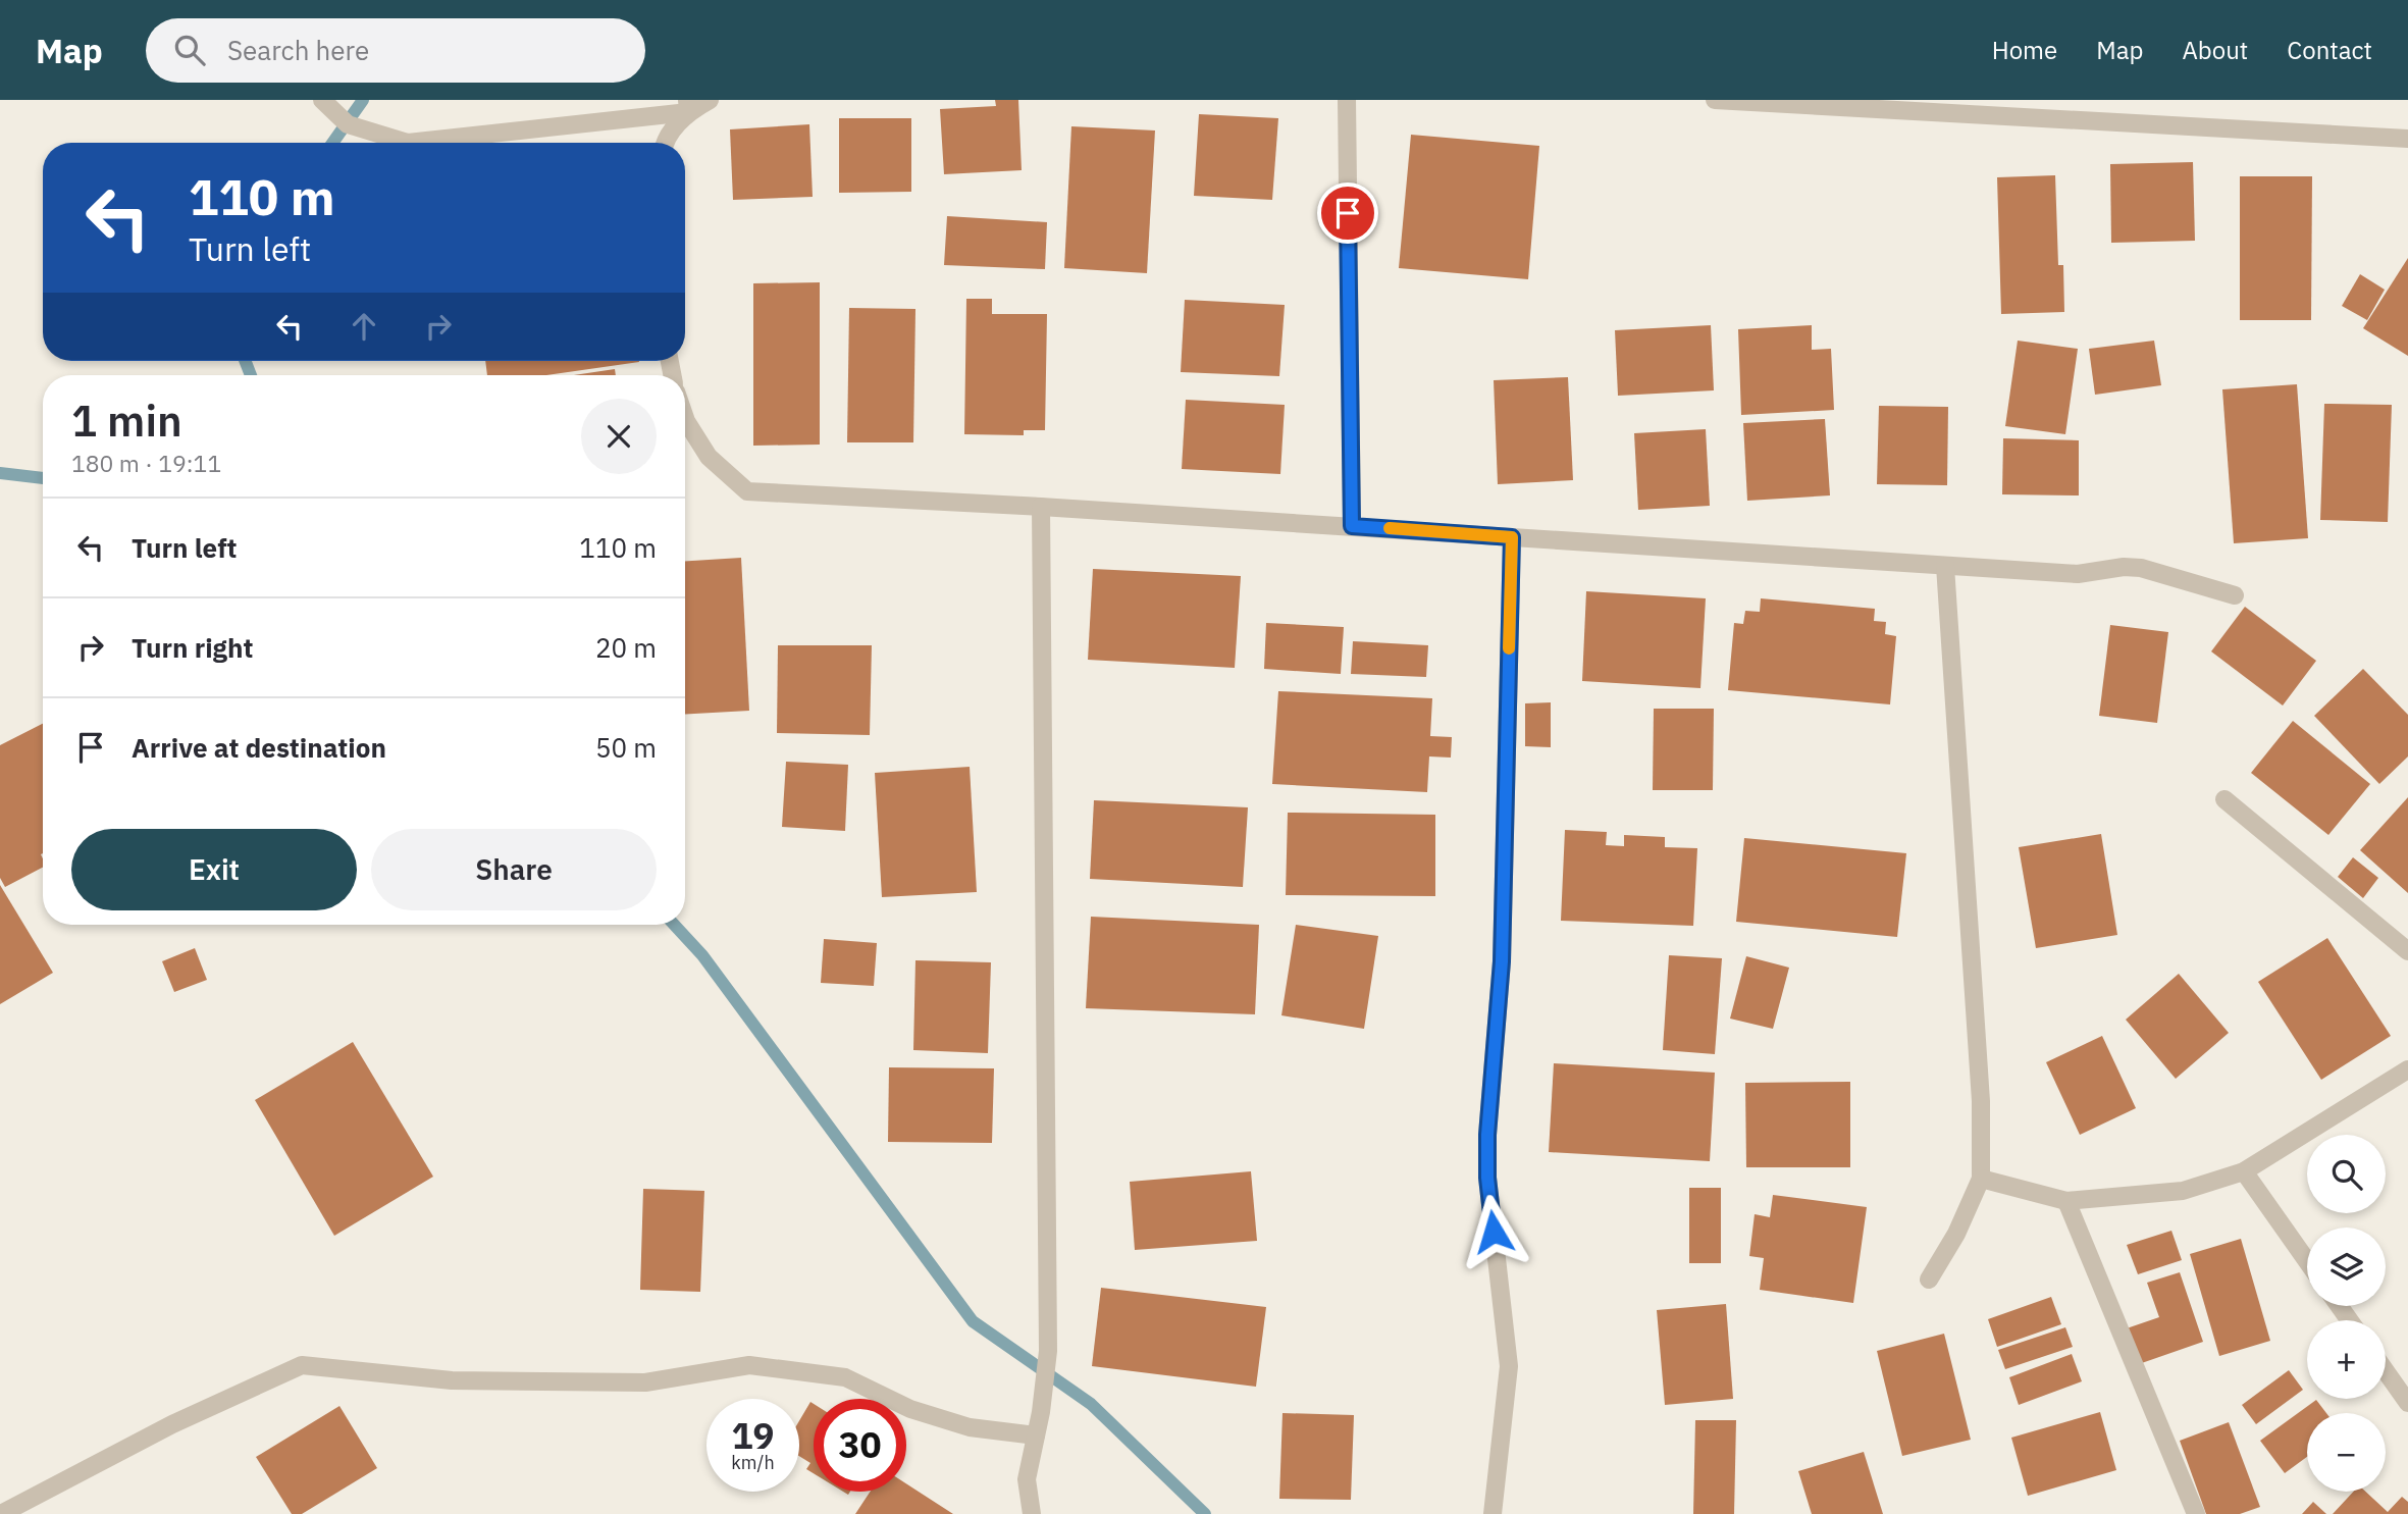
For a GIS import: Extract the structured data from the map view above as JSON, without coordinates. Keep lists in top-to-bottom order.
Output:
{
  "page": {
    "header": "Map",
    "search": "Search here",
    "nav": [
      "Home",
      "Map",
      "About",
      "Contact"
    ],
    "turn": ["110 m", "Turn left"],
    "heading": ["1 min", "180 m · 19:11"],
    "list": [
      {
        "name": "Turn left",
        "value": "110 m"
      },
      {
        "name": "Turn right",
        "value": "20 m"
      },
      {
        "name": "Arrive at destination",
        "value": "50 m"
      }
    ],
    "buttons": ["Exit", "Share"],
    "map_buttons": ["+", "−"],
    "speed": "19 km/h",
    "limit": "30"
  }
}
